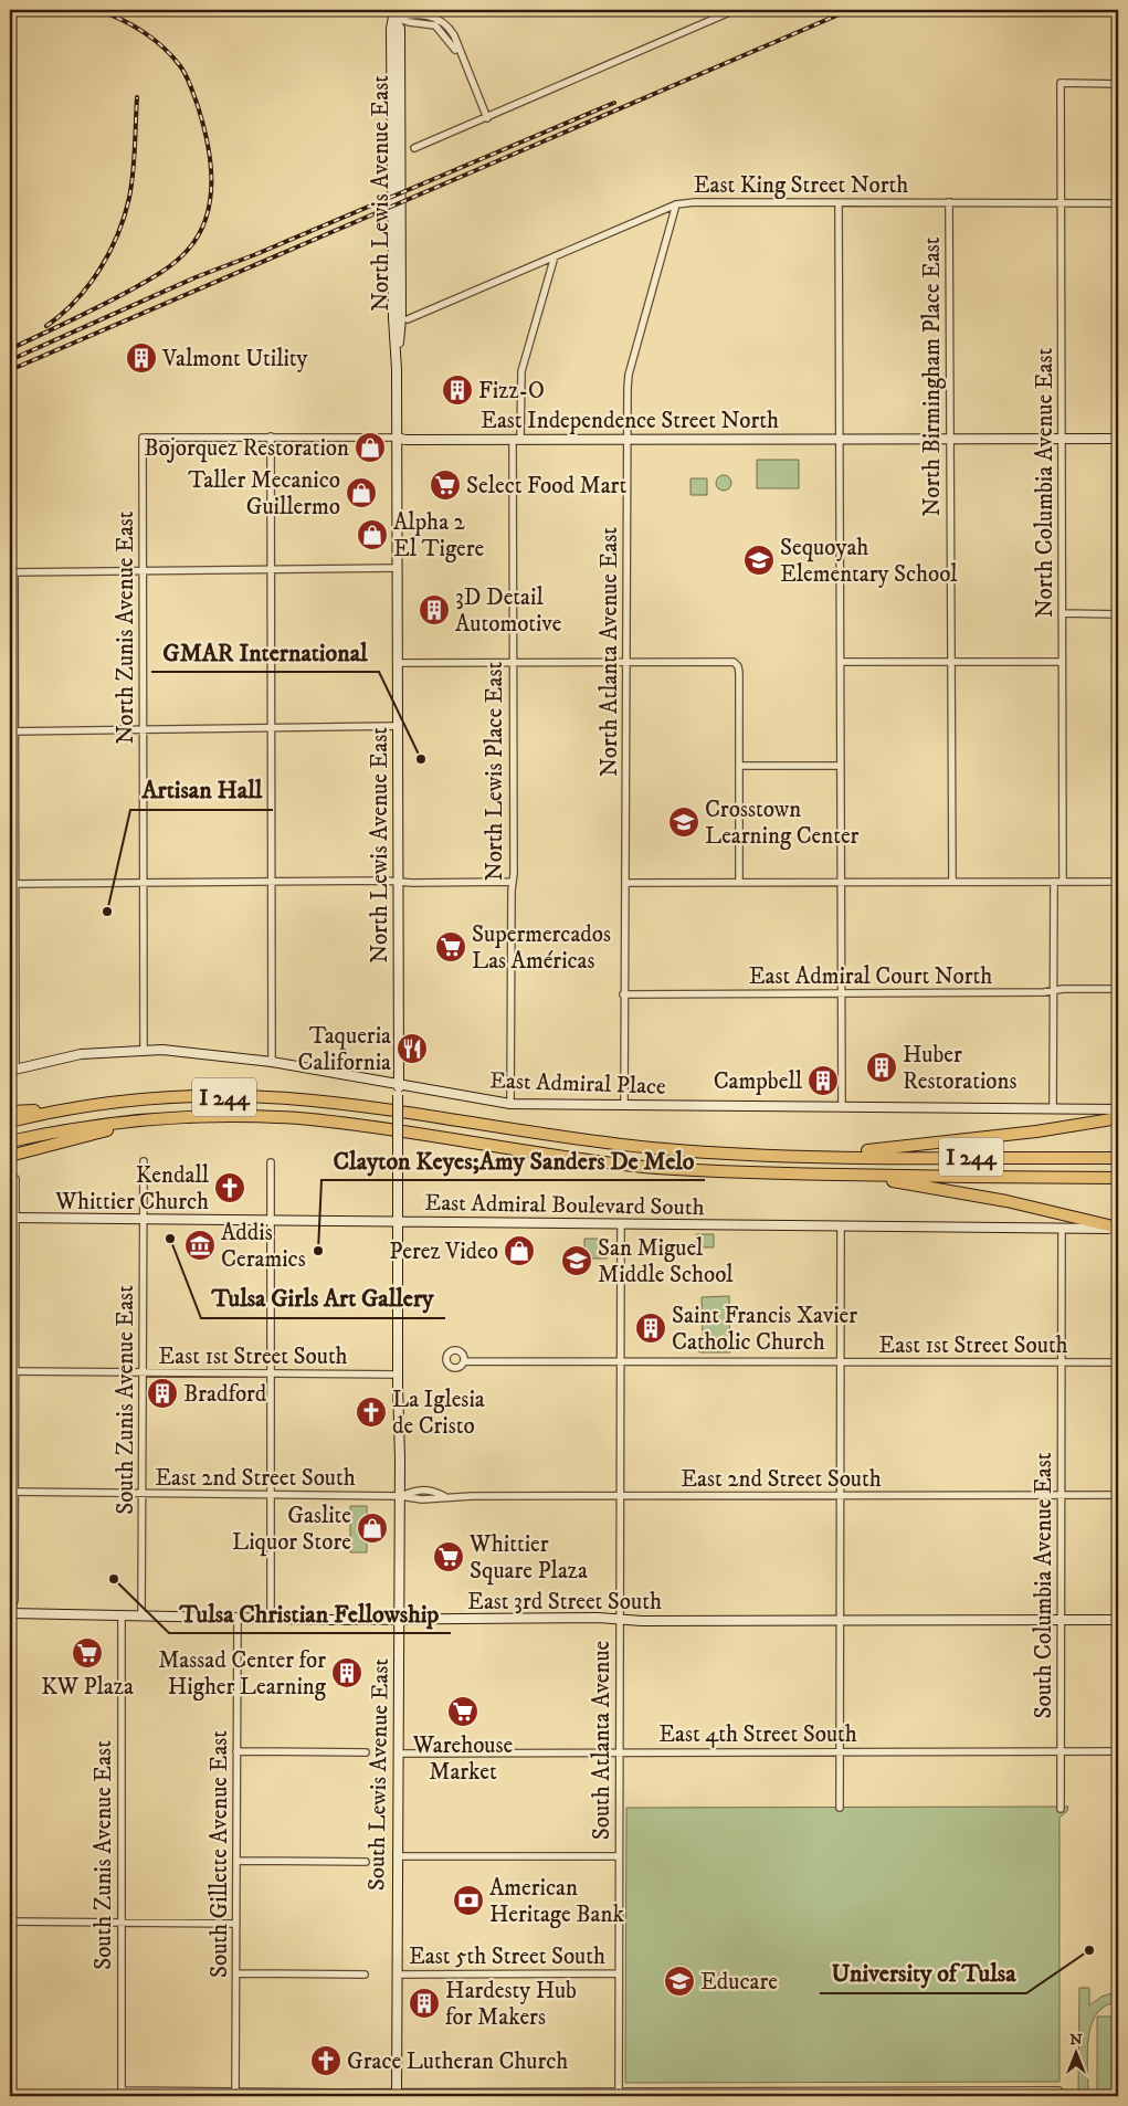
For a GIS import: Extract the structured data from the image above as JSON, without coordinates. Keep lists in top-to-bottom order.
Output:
{
  "streets": {
    "highway": ["I 244"],
    "main road": [
      "North Lewis Avenue East",
      "East Independence Street North",
      "East Admiral Place",
      "East Admiral Boulevard South",
      "East 3rd Street South",
      "South Lewis Avenue East"
    ],
    "street": [
      "East King Street North",
      "North Birmingham Place East",
      "North Columbia Avenue East",
      "North Zunis Avenue East",
      "North Atlanta Avenue East",
      "North Lewis Place East",
      "East Admiral Court North",
      "East 1st Street South",
      "South Zunis Avenue East",
      "East 2nd Street South",
      "South Columbia Avenue East",
      "East 4th Street South",
      "South Atlanta Avenue",
      "South Gillette Avenue East",
      "East 5th Street South"
    ]
  },
  "crossings": [
    ["East King Street North", "North Birmingham Place East"],
    ["East King Street North", "North Columbia Avenue East"],
    ["East King Street North", "North Atlanta Avenue East"],
    ["East King Street North", "North Lewis Place East"],
    ["North Lewis Avenue East", "East Independence Street North"],
    ["North Lewis Avenue East", "East Admiral Place"],
    ["North Lewis Avenue East", "East Admiral Boulevard South"],
    ["North Lewis Avenue East", "South Lewis Avenue East"],
    ["North Birmingham Place East", "East Independence Street North"],
    ["East Independence Street North", "North Columbia Avenue East"],
    ["East Independence Street North", "North Zunis Avenue East"],
    ["East Independence Street North", "North Atlanta Avenue East"],
    ["East Independence Street North", "North Lewis Place East"],
    ["North Zunis Avenue East", "East Admiral Place"],
    ["North Atlanta Avenue East", "East Admiral Court North"],
    ["North Atlanta Avenue East", "East Admiral Place"],
    ["North Lewis Place East", "East Admiral Place"],
    ["East Admiral Boulevard South", "South Zunis Avenue East"],
    ["East Admiral Boulevard South", "South Columbia Avenue East"],
    ["East Admiral Boulevard South", "South Atlanta Avenue"],
    ["East Admiral Boulevard South", "South Lewis Avenue East"],
    ["East 1st Street South", "South Zunis Avenue East"],
    ["East 1st Street South", "South Columbia Avenue East"],
    ["East 1st Street South", "South Atlanta Avenue"],
    ["East 1st Street South", "South Lewis Avenue East"],
    ["South Zunis Avenue East", "East 2nd Street South"],
    ["South Zunis Avenue East", "East 3rd Street South"],
    ["East 2nd Street South", "South Columbia Avenue East"],
    ["East 2nd Street South", "South Atlanta Avenue"],
    ["East 2nd Street South", "South Lewis Avenue East"],
    ["South Columbia Avenue East", "East 3rd Street South"],
    ["South Columbia Avenue East", "East 4th Street South"],
    ["East 3rd Street South", "South Atlanta Avenue"],
    ["East 3rd Street South", "South Lewis Avenue East"],
    ["East 3rd Street South", "South Gillette Avenue East"],
    ["East 4th Street South", "South Atlanta Avenue"],
    ["East 4th Street South", "South Lewis Avenue East"],
    ["South Atlanta Avenue", "East 5th Street South"],
    ["South Lewis Avenue East", "East 5th Street South"]
  ],
  "places": {
    "building": [
      "Valmont Utility",
      "Fizz-O",
      "3D Detail Automotive",
      "Huber Restorations",
      "Campbell",
      "Saint Francis Xavier Catholic Church",
      "Bradford",
      "Massad Center for Higher Learning",
      "Hardesty Hub for Makers"
    ],
    "shop": [
      "Bojorquez Restoration",
      "Taller Mecanico Guillermo",
      "Alpha 2 El Tigere",
      "Perez Video",
      "Gaslite Liquor Store"
    ],
    "supermarket": [
      "Select Food Mart",
      "Supermercados Las Américas",
      "Whittier Square Plaza",
      "KW Plaza",
      "Warehouse Market"
    ],
    "school or university": [
      "Sequoyah Elementary School",
      "Crosstown Learning Center",
      "San Miguel Middle School",
      "Educare"
    ],
    "other": [
      "GMAR International",
      "Artisan Hall",
      "Tulsa Girls Art Gallery",
      "Clayton Keyes;Amy Sanders De Melo",
      "Tulsa Christian Fellowship",
      "University of Tulsa"
    ],
    "restaurant": ["Taqueria California"],
    "church": ["Kendall Whittier Church", "La Iglesia de Cristo", "Grace Lutheran Church"],
    "museum": ["Addis Ceramics"],
    "bank": ["American Heritage Bank"]
  },
  "north": "top"
}
